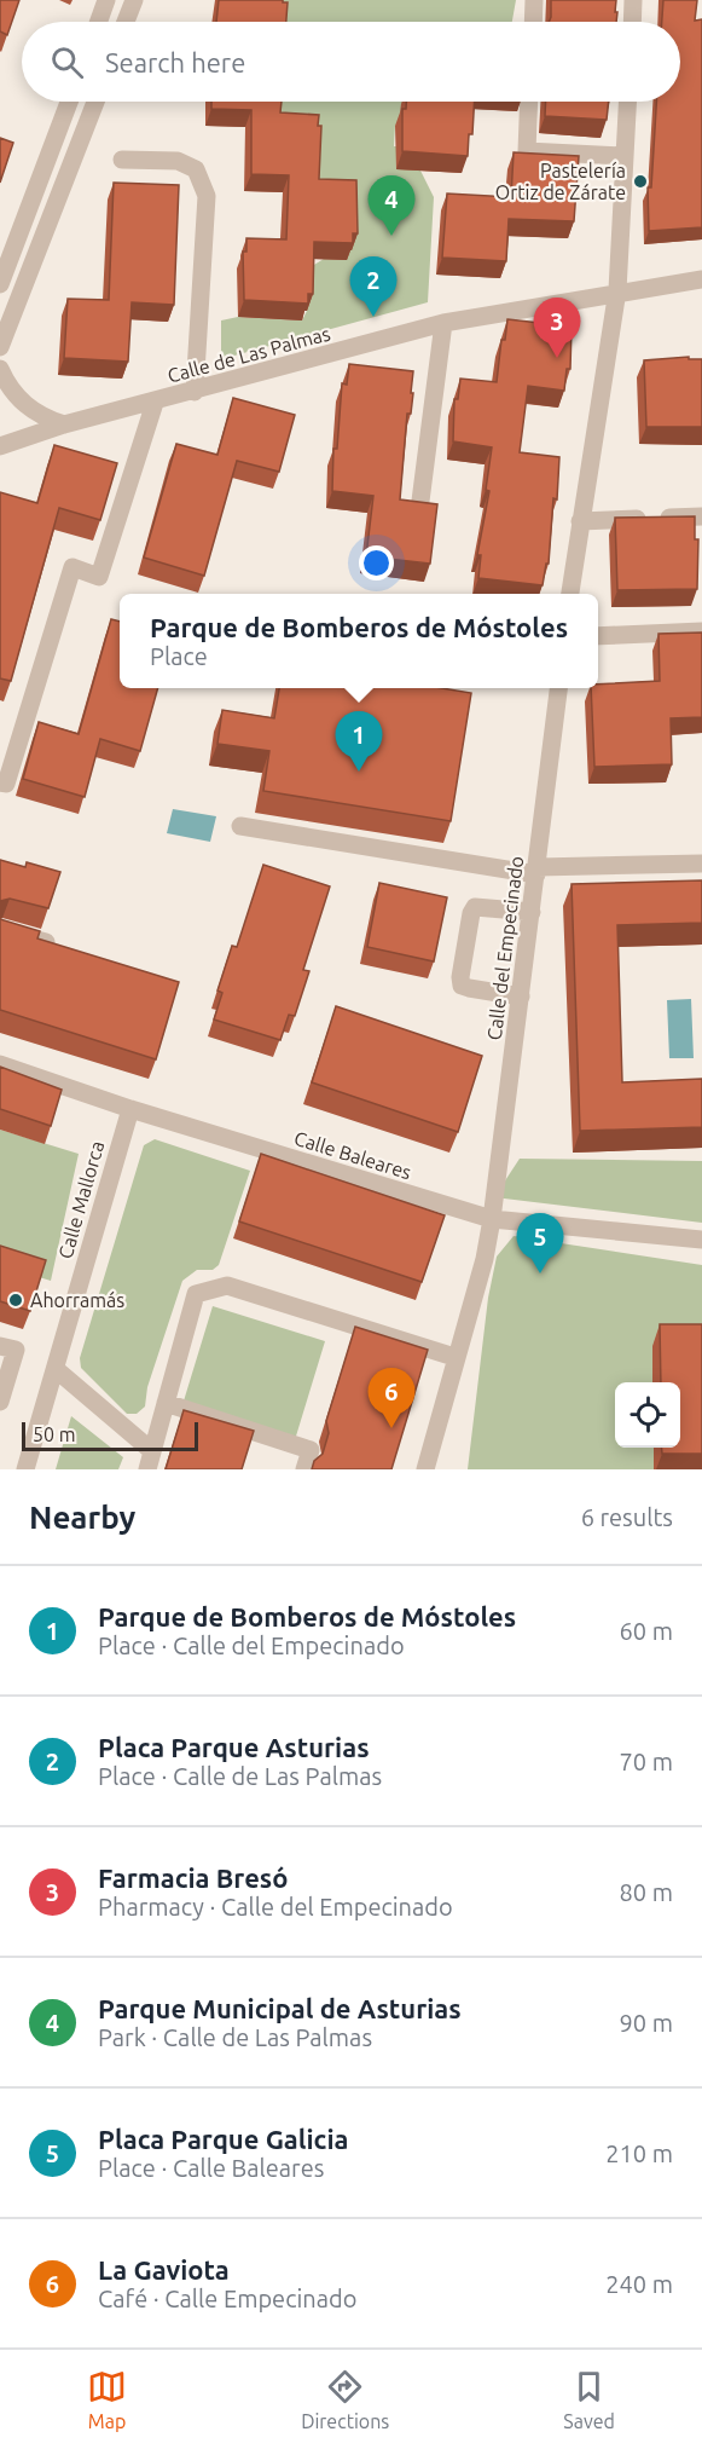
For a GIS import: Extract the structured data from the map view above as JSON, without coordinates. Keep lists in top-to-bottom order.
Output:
{
  "streets": {
    "street": [
      "Calle de Las Palmas",
      "Calle del Empecinado",
      "Calle Baleares",
      "Calle Mallorca"
    ]
  },
  "crossings": [
    ["Calle del Empecinado", "Calle Baleares"],
    ["Calle Baleares", "Calle Mallorca"]
  ],
  "places": ["Pastelería Ortiz de Zárate", "Ahorramás"],
  "scale_bar": "50 m",
  "page": {
    "search": "Search here",
    "pins": [
      "4",
      "2",
      "3",
      "1",
      "5",
      "6"
    ],
    "popup": ["Parque de Bomberos de Móstoles", "Place"],
    "scale": "50 m",
    "heading": ["Nearby", "6 results"],
    "list": [
      {
        "mark": "1",
        "name": "Parque de Bomberos de Móstoles",
        "note": "Place · Calle del Empecinado",
        "value": "60 m"
      },
      {
        "mark": "2",
        "name": "Placa Parque Asturias",
        "note": "Place · Calle de Las Palmas",
        "value": "70 m"
      },
      {
        "mark": "3",
        "name": "Farmacia Bresó",
        "note": "Pharmacy · Calle del Empecinado",
        "value": "80 m"
      },
      {
        "mark": "4",
        "name": "Parque Municipal de Asturias",
        "note": "Park · Calle de Las Palmas",
        "value": "90 m"
      },
      {
        "mark": "5",
        "name": "Placa Parque Galicia",
        "note": "Place · Calle Baleares",
        "value": "210 m"
      },
      {
        "mark": "6",
        "name": "La Gaviota",
        "note": "Café · Calle Empecinado",
        "value": "240 m"
      }
    ],
    "nav": ["Map", "Directions", "Saved"]
  }
}
